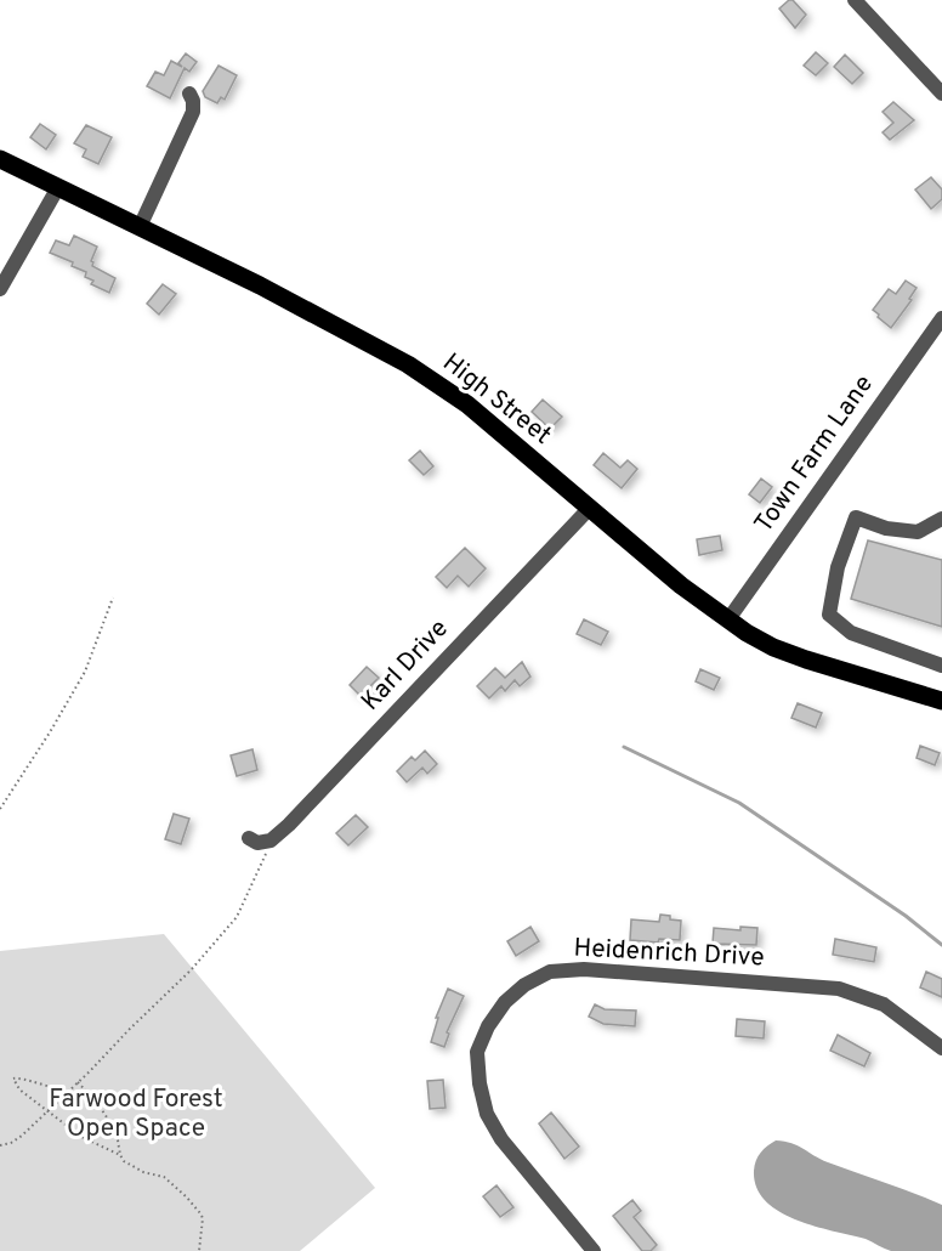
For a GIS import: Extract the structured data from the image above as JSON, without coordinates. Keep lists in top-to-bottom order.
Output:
{
  "streets": {
    "main road": ["High Street"],
    "street": ["Town Farm Lane", "Karl Drive", "Heidenrich Drive"]
  },
  "crossings": [
    ["High Street", "Town Farm Lane"],
    ["High Street", "Karl Drive"]
  ],
  "parks": ["Farwood Forest Open Space"]
}
